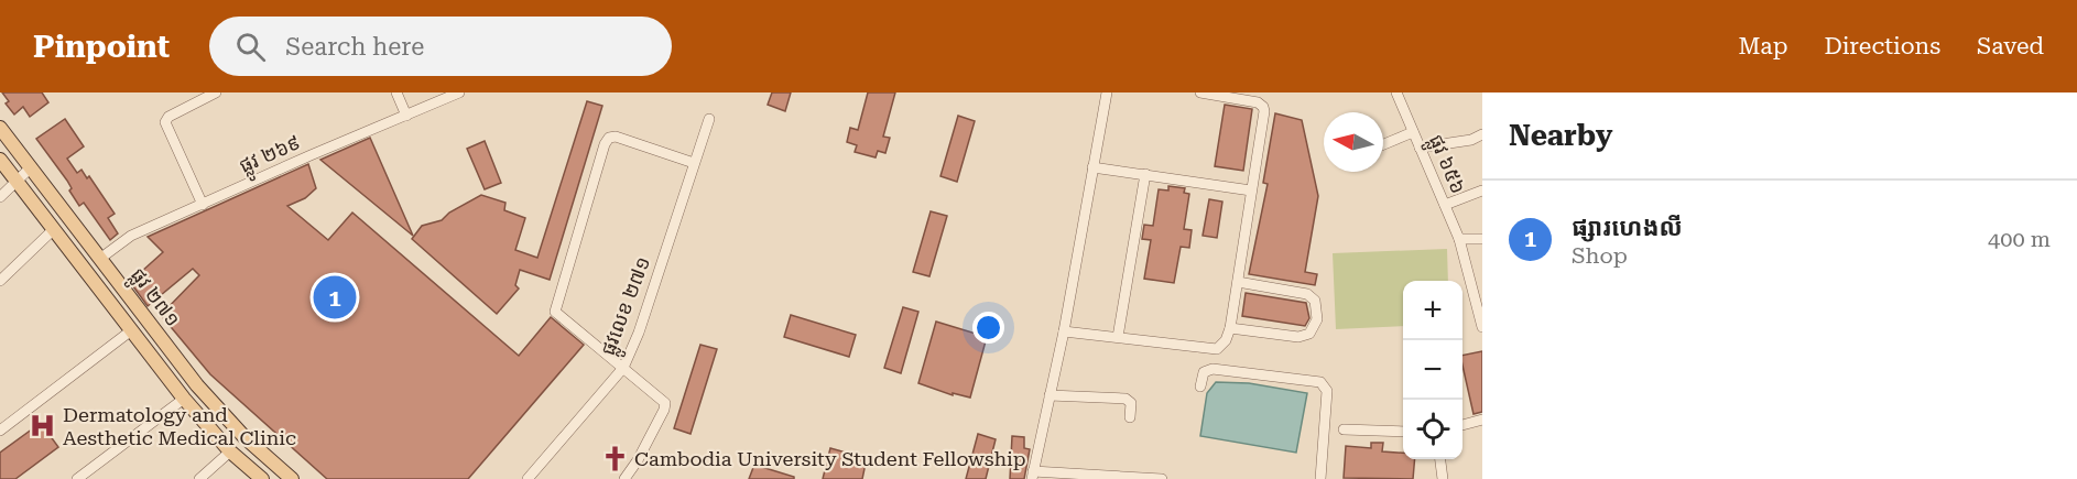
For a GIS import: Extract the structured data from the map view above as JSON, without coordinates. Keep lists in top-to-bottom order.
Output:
{
  "streets": {
    "main road": ["ផ្លូវ ២៧១"],
    "street": ["ផ្លូវ ២៦៩", "ផ្លូវ ៦៥៦", "ផ្លូវលេខ ២៧១"]
  },
  "crossings": [
    ["ផ្លូវ ២៦៩", "ផ្លូវ ២៧១"]
  ],
  "places": {
    "hospital": ["Dermatology and Aesthetic Medical Clinic"],
    "church": ["Cambodia University Student Fellowship"]
  },
  "north": "left",
  "page": {
    "header": "Pinpoint",
    "search": "Search here",
    "nav": ["Map", "Directions", "Saved"],
    "heading": "Nearby",
    "list": [
      {
        "mark": "1",
        "name": "ផ្សារហេងលី",
        "note": "Shop",
        "value": "400 m"
      }
    ],
    "pins": "1",
    "map_buttons": ["+", "−"]
  }
}
